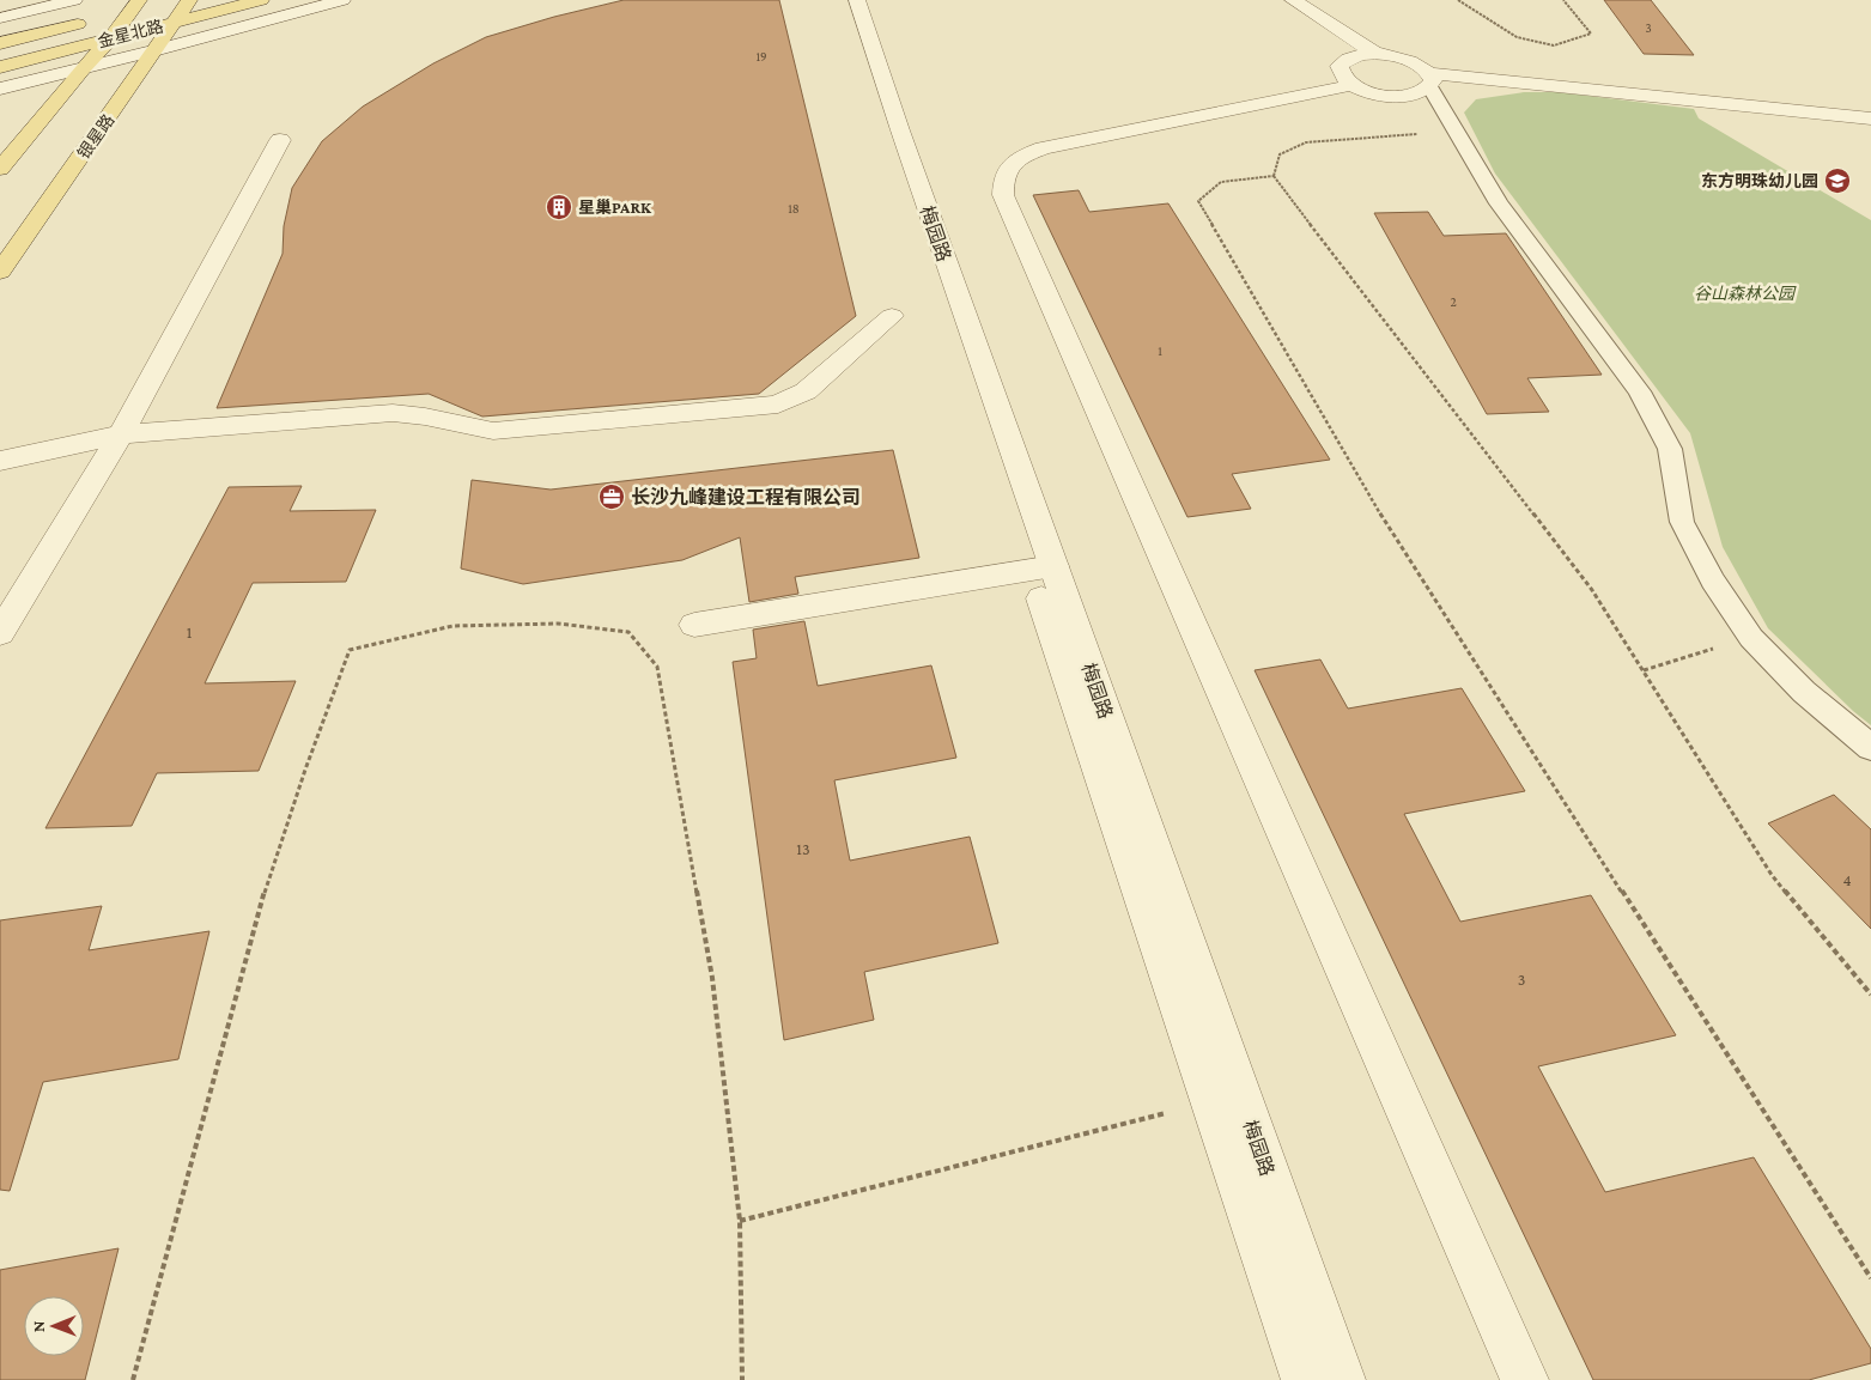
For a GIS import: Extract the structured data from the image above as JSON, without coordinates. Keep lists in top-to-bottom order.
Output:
{
  "streets": {
    "main road": ["金星北路", "银星路"],
    "street": ["梅园路"]
  },
  "crossings": [
    ["金星北路", "银星路"]
  ],
  "parks": ["谷山森林公园"],
  "places": {
    "school or university": ["东方明珠幼儿园"],
    "building": ["星巢PARK"],
    "office": ["长沙九峰建设工程有限公司"]
  },
  "house_numbers": [
    "3",
    "19",
    "18",
    "2",
    "1",
    "1",
    "13",
    "4",
    "3"
  ],
  "north": "left"
}
